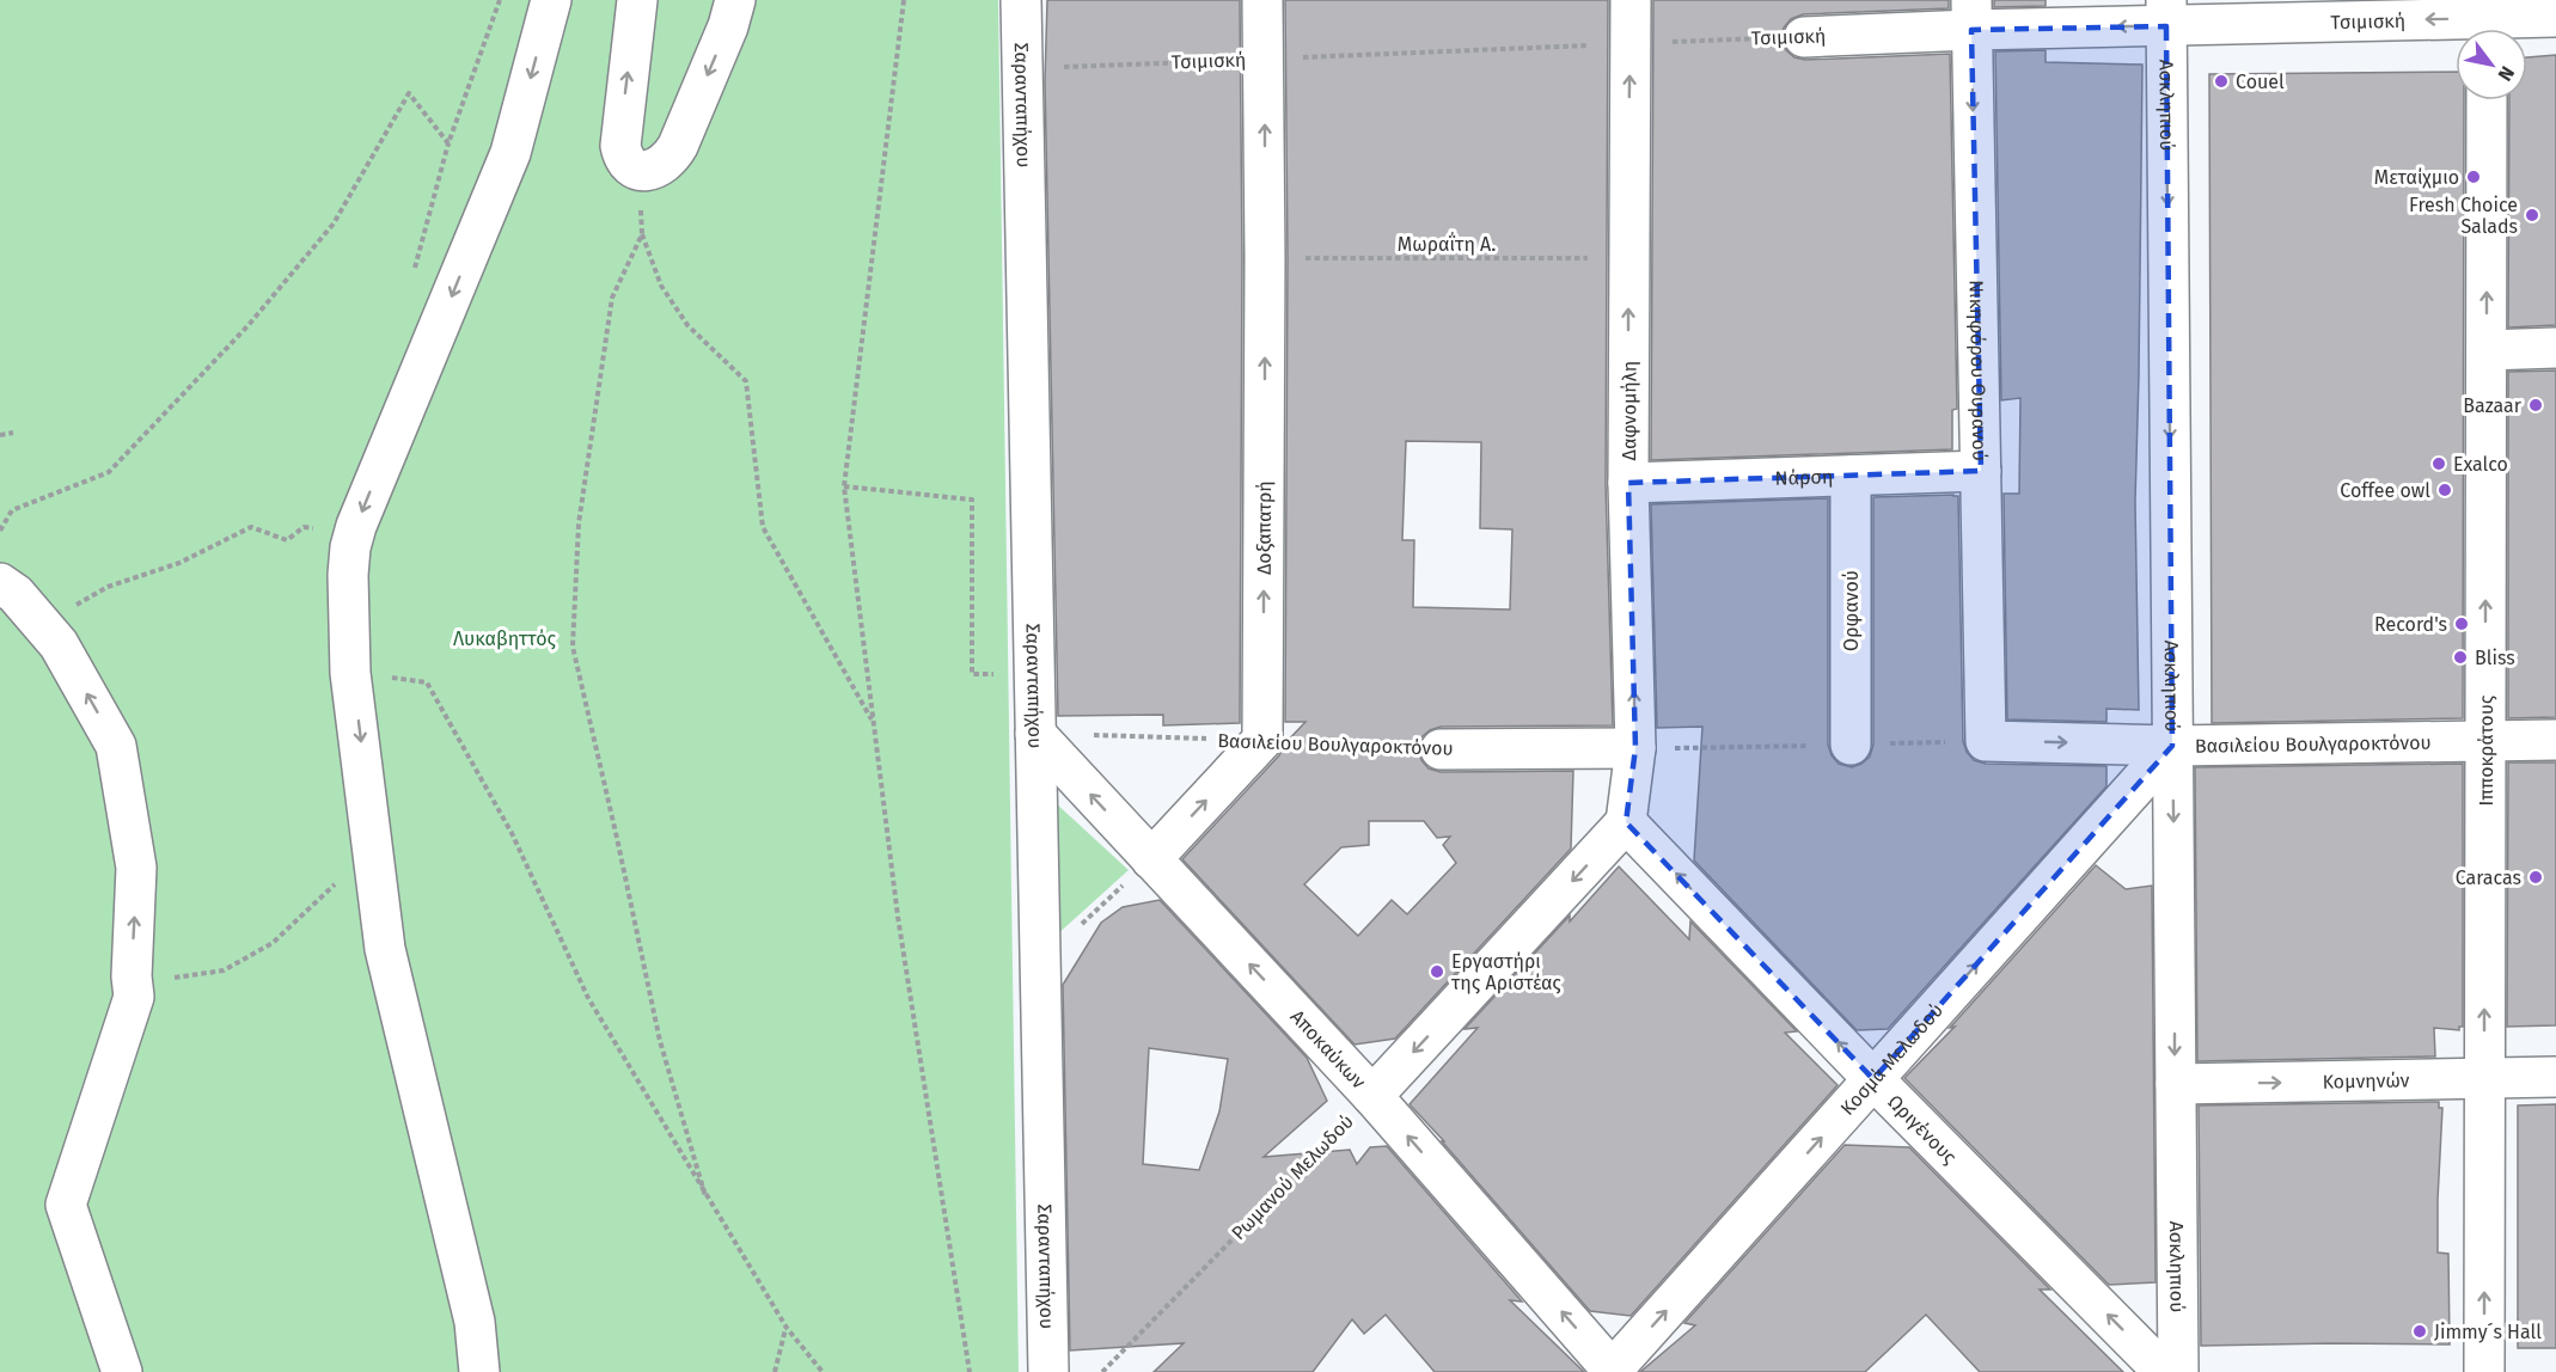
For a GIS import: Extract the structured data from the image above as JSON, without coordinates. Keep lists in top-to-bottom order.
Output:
{
  "streets": {
    "street": [
      "Τσιμισκή",
      "Σαρανταπήχου",
      "Ασκληπιού",
      "Νικηφόρου Ουρανού",
      "Δαφνομήλη",
      "Νάρση",
      "Δοξαπατρή",
      "Ορφανού",
      "Βασιλείου Βουλγαροκτόνου",
      "Ιπποκράτους",
      "Αποκαύκων",
      "Κοσμά Μελωδού",
      "Κομνηνών",
      "Ωριγένους"
    ],
    "path": ["Μωραΐτη Α.", "Ρωμανού Μελωδού"]
  },
  "crossings": [
    ["Τσιμισκή", "Σαρανταπήχου"],
    ["Τσιμισκή", "Ασκληπιού"],
    ["Τσιμισκή", "Νικηφόρου Ουρανού"],
    ["Τσιμισκή", "Δαφνομήλη"],
    ["Τσιμισκή", "Δοξαπατρή"],
    ["Σαρανταπήχου", "Βασιλείου Βουλγαροκτόνου"],
    ["Σαρανταπήχου", "Αποκαύκων"],
    ["Ασκληπιού", "Βασιλείου Βουλγαροκτόνου"],
    ["Ασκληπιού", "Κοσμά Μελωδού"],
    ["Ασκληπιού", "Κομνηνών"],
    ["Μωραΐτη Α.", "Δαφνομήλη"],
    ["Μωραΐτη Α.", "Δοξαπατρή"],
    ["Νικηφόρου Ουρανού", "Νάρση"],
    ["Νικηφόρου Ουρανού", "Βασιλείου Βουλγαροκτόνου"],
    ["Δαφνομήλη", "Νάρση"],
    ["Δαφνομήλη", "Βασιλείου Βουλγαροκτόνου"],
    ["Δαφνομήλη", "Ωριγένους"],
    ["Νάρση", "Ορφανού"],
    ["Δοξαπατρή", "Βασιλείου Βουλγαροκτόνου"],
    ["Βασιλείου Βουλγαροκτόνου", "Ιπποκράτους"],
    ["Βασιλείου Βουλγαροκτόνου", "Αποκαύκων"],
    ["Βασιλείου Βουλγαροκτόνου", "Κοσμά Μελωδού"],
    ["Ιπποκράτους", "Κομνηνών"],
    ["Αποκαύκων", "Κοσμά Μελωδού"],
    ["Αποκαύκων", "Ρωμανού Μελωδού"],
    ["Κοσμά Μελωδού", "Ωριγένους"]
  ],
  "one_way": [
    "Ασκληπιού",
    "Νικηφόρου Ουρανού",
    "Δαφνομήλη",
    "Δοξαπατρή",
    "Ιπποκράτους",
    "Αποκαύκων",
    "Κοσμά Μελωδού",
    "Κομνηνών",
    "Ωριγένους"
  ],
  "parks": ["Λυκαβηττός"],
  "places": [
    "Couel",
    "Μεταίχμιο",
    "Fresh Choice Salads",
    "Bazaar",
    "Exalco",
    "Coffee owl",
    "Record's",
    "Bliss",
    "Caracas",
    "Εργαστήρι της Αριστέας",
    "Jimmy´s Hall"
  ],
  "north": "bottom right"
}
